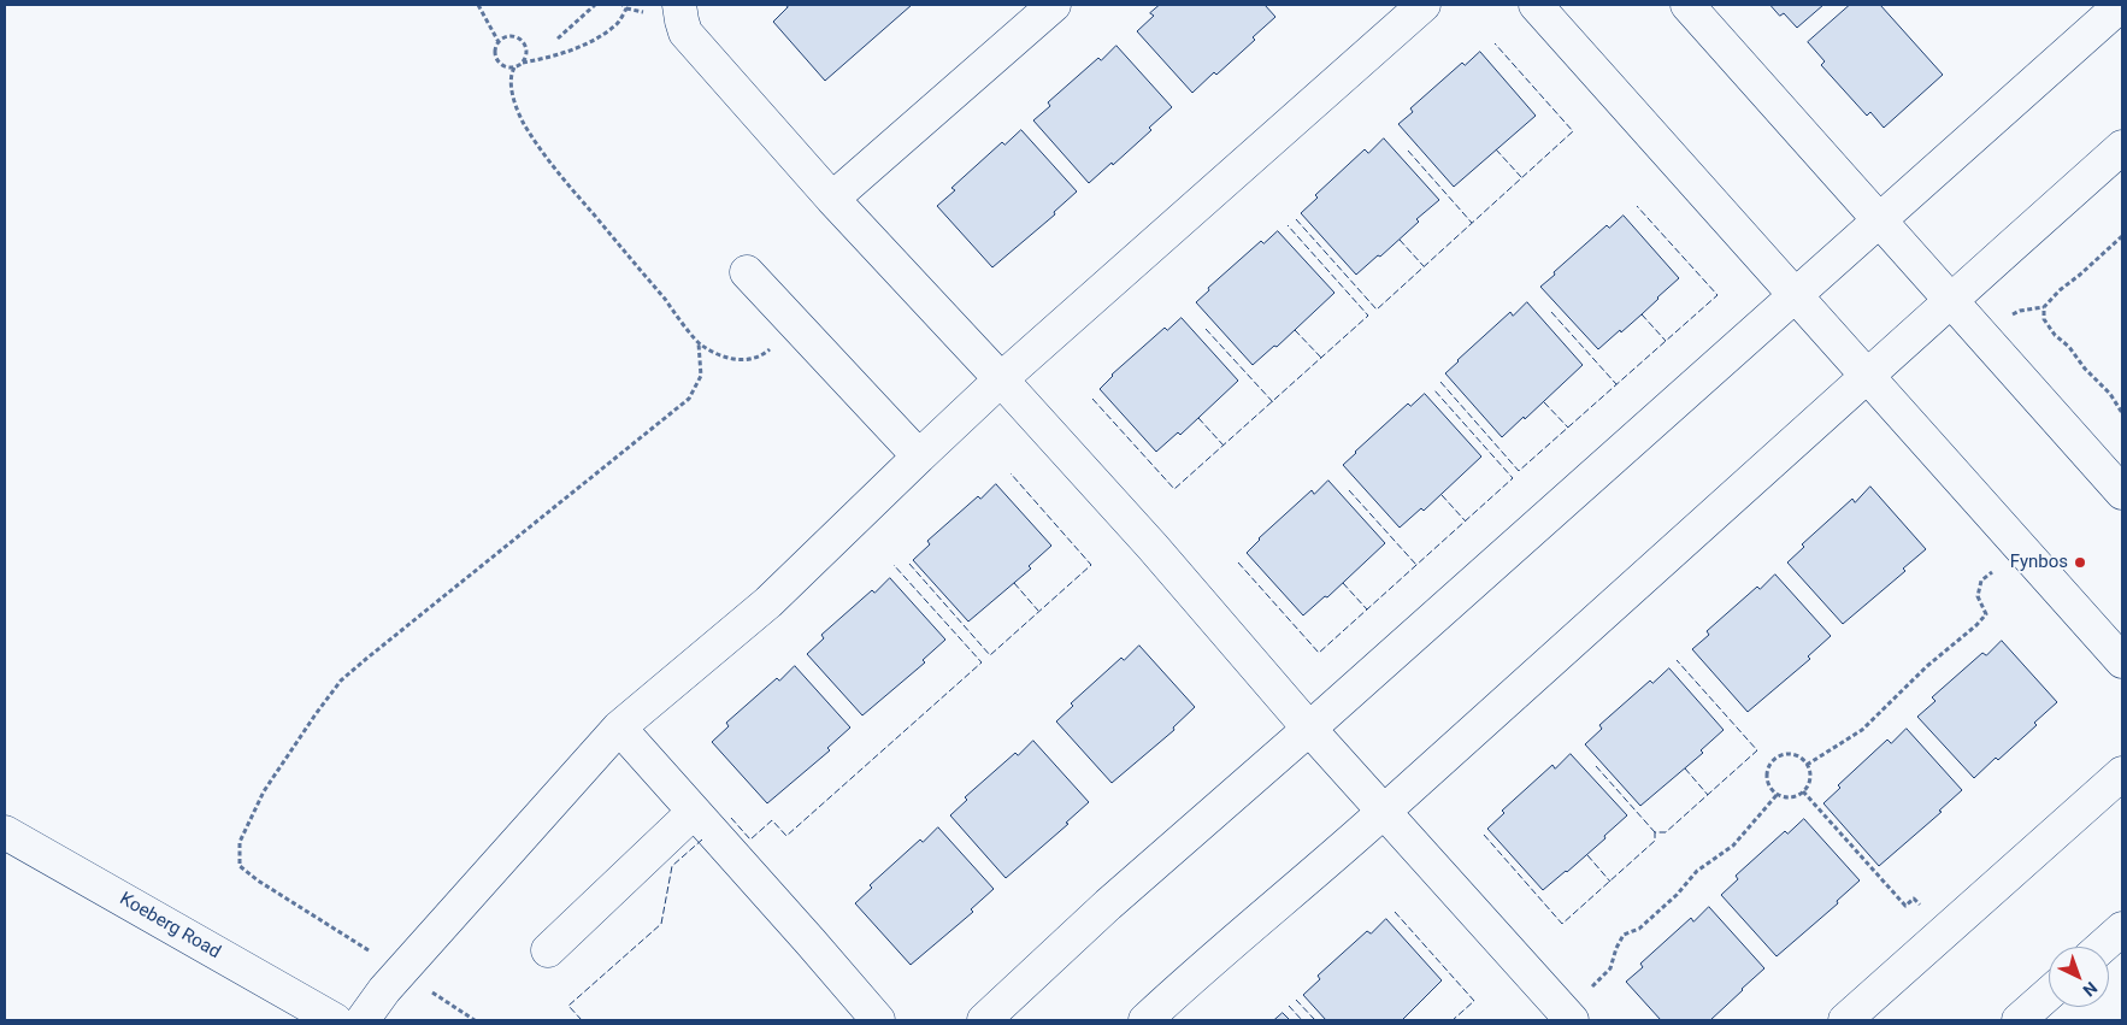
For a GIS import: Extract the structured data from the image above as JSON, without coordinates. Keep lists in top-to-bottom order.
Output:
{
  "streets": {
    "street": ["Koeberg Road"]
  },
  "places": ["Fynbos"],
  "north": "bottom right"
}
